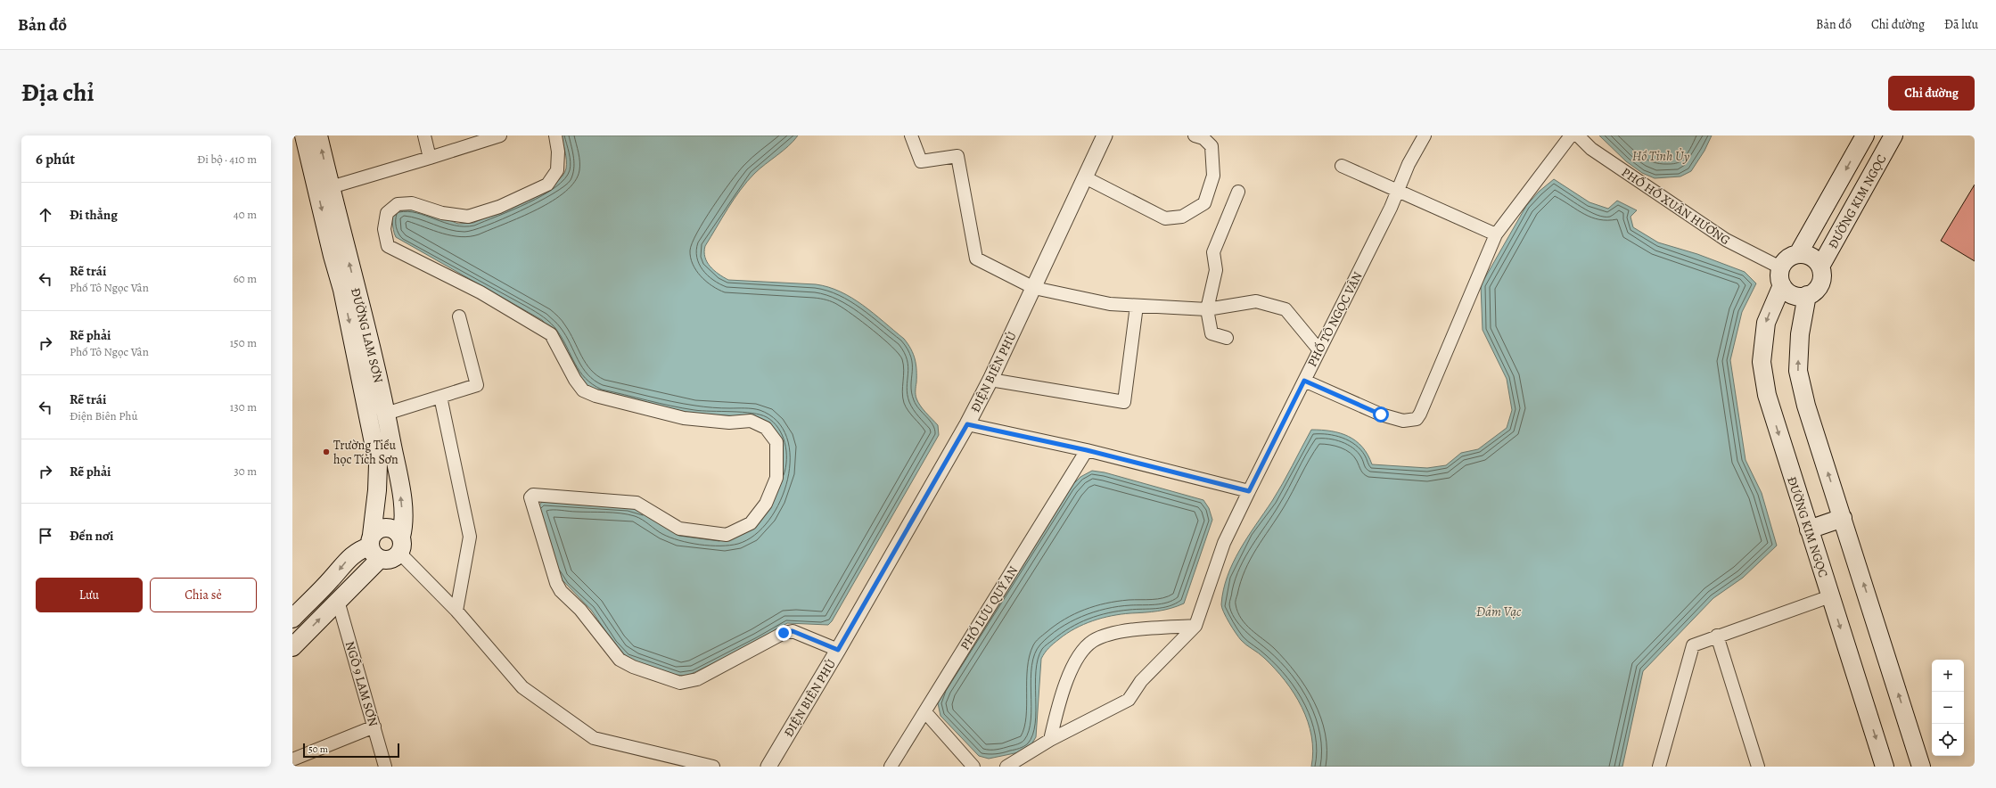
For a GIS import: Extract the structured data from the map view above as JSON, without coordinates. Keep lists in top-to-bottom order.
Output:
{
  "streets": {
    "main road": ["ĐƯỜNG KIM NGỌC", "ĐƯỜNG LAM SƠN"],
    "street": [
      "PHỐ HỒ XUÂN HƯƠNG",
      "PHỐ TÔ NGỌC VÂN",
      "ĐIỆN BIÊN PHỦ",
      "PHỐ LƯU QUÝ AN",
      "NGÕ 9 LAM SƠN"
    ]
  },
  "crossings": [
    ["ĐƯỜNG KIM NGỌC", "PHỐ HỒ XUÂN HƯƠNG"]
  ],
  "water": ["Hồ Tỉnh Ủy", "Đầm Vạc"],
  "places": ["Trường Tiểu học Tích Sơn"],
  "scale_bar": "50 m",
  "page": {
    "header": "Bản đồ",
    "nav": ["Bản đồ", "Chỉ đường", "Đã lưu"],
    "title": "Địa chỉ",
    "buttons": [
      "Chỉ đường",
      ["Lưu", "Chia sẻ"]
    ],
    "heading": ["6 phút", "Đi bộ · 410 m"],
    "list": [
      ["Đi thẳng", "40 m"],
      ["Rẽ trái", "Phố Tô Ngọc Vân", "60 m"],
      ["Rẽ phải", "Phố Tô Ngọc Vân", "150 m"],
      ["Rẽ trái", "Điện Biên Phủ", "130 m"],
      ["Rẽ phải", "30 m"],
      "Đến nơi"
    ],
    "map_buttons": ["+", "−"],
    "scale": "50 m"
  }
}
